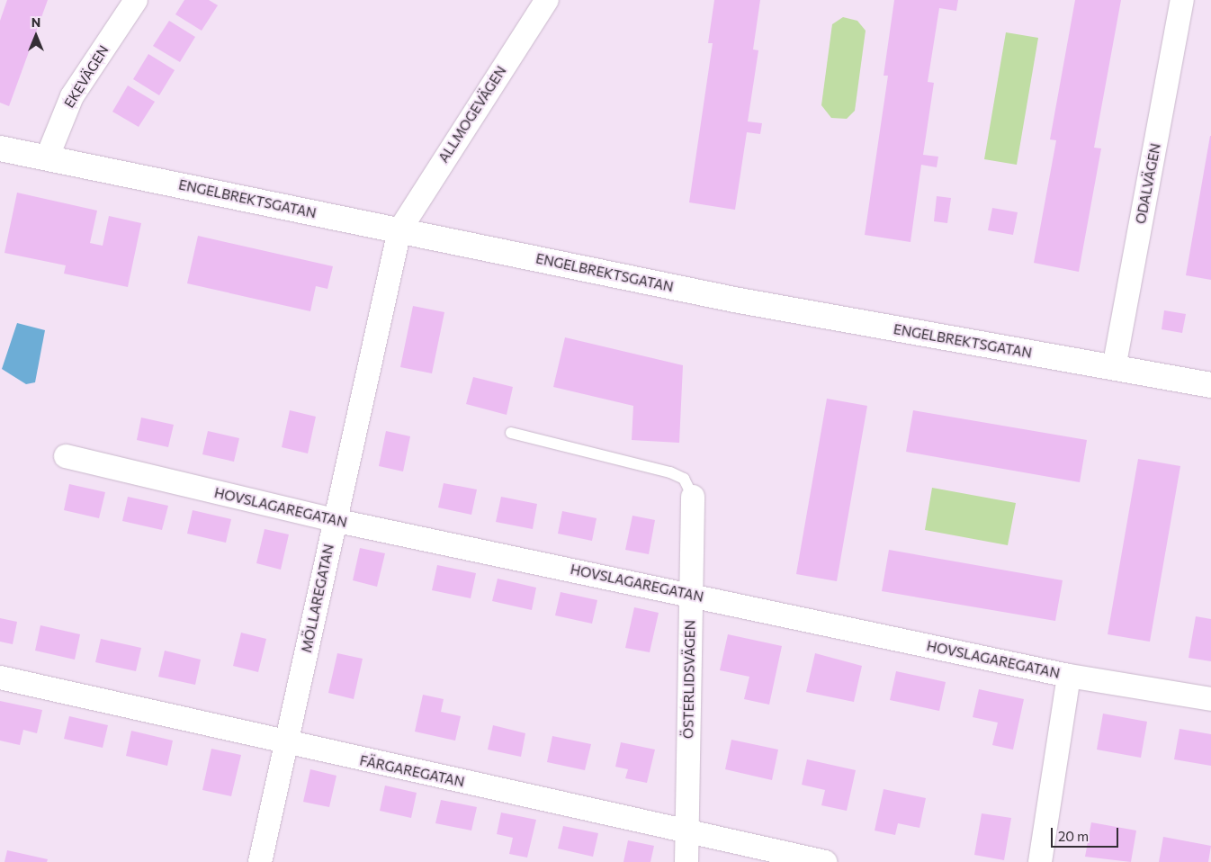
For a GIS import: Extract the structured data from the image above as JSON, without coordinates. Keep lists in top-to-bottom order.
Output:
{
  "streets": {
    "main road": ["ENGELBREKTSGATAN"],
    "street": [
      "EKEVÄGEN",
      "ALLMOGEVÄGEN",
      "ODALVÄGEN",
      "HOVSLAGAREGATAN",
      "MÖLLAREGATAN",
      "ÖSTERLIDSVÄGEN",
      "FÄRGAREGATAN"
    ]
  },
  "crossings": [
    ["EKEVÄGEN", "ENGELBREKTSGATAN"],
    ["ALLMOGEVÄGEN", "ENGELBREKTSGATAN"],
    ["ALLMOGEVÄGEN", "MÖLLAREGATAN"],
    ["ODALVÄGEN", "ENGELBREKTSGATAN"],
    ["ENGELBREKTSGATAN", "MÖLLAREGATAN"],
    ["HOVSLAGAREGATAN", "MÖLLAREGATAN"],
    ["HOVSLAGAREGATAN", "ÖSTERLIDSVÄGEN"],
    ["MÖLLAREGATAN", "FÄRGAREGATAN"],
    ["ÖSTERLIDSVÄGEN", "FÄRGAREGATAN"]
  ],
  "scale_bar": "20 m",
  "north": "top"
}
